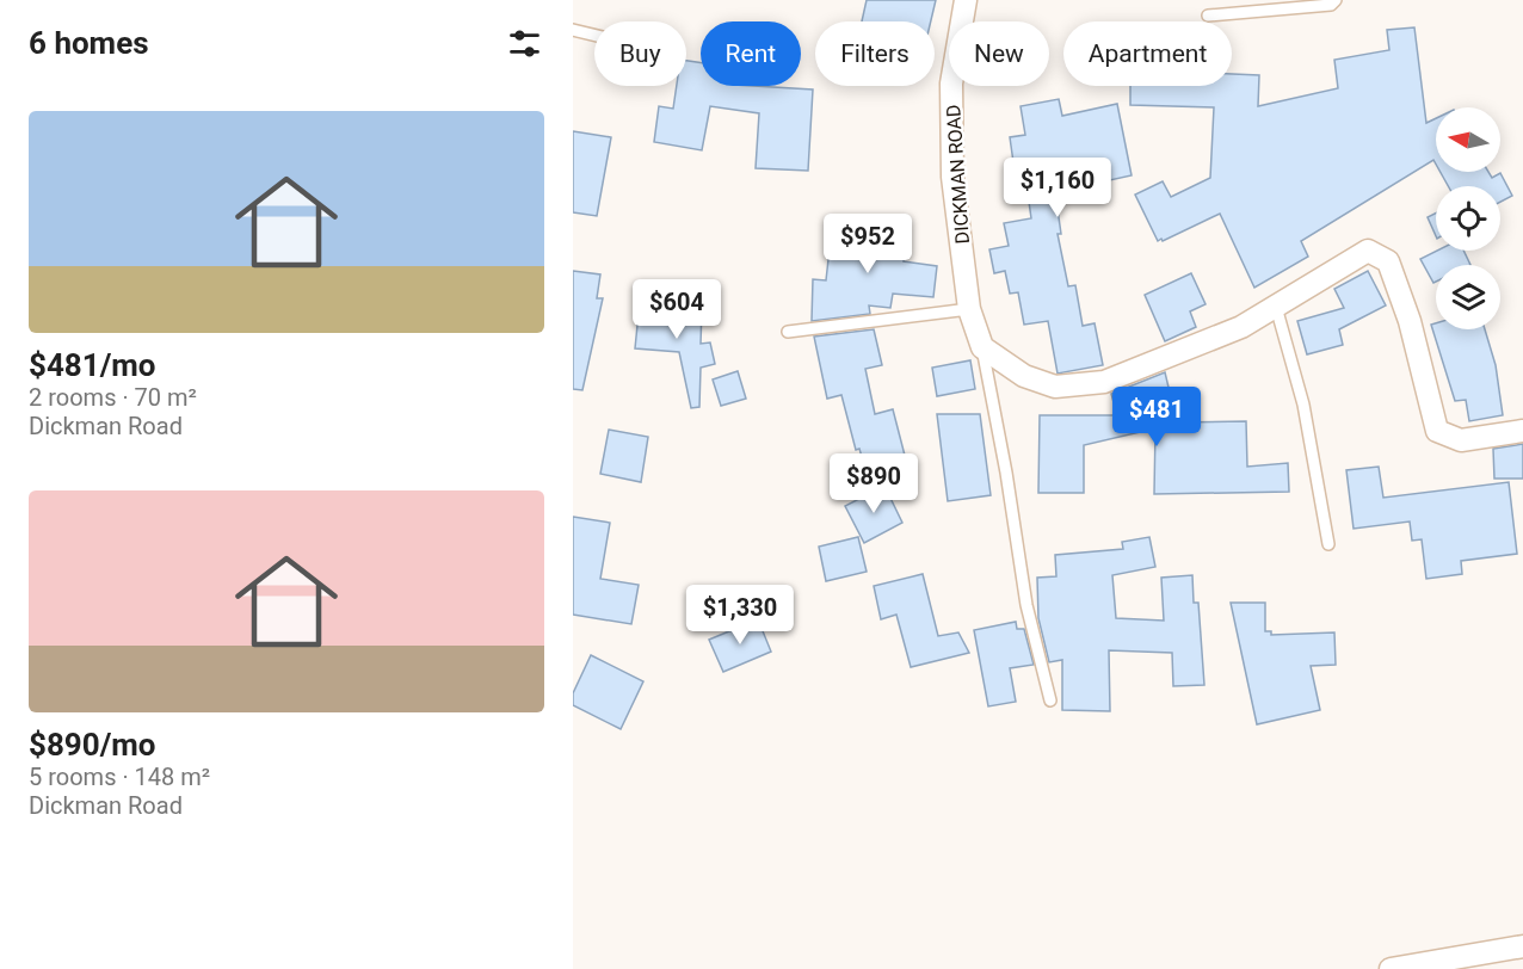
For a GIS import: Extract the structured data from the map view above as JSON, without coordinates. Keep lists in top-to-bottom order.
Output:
{
  "streets": {
    "street": ["DICKMAN ROAD"]
  },
  "north": "left",
  "page": {
    "heading": "6 homes",
    "chip": [
      "Buy",
      "Rent",
      "Filters",
      "New",
      "Apartment"
    ],
    "list": [
      {
        "name": "$481/mo",
        "note": "2 rooms · 70 m² · Dickman Road"
      },
      {
        "name": "$890/mo",
        "note": "5 rooms · 148 m² · Dickman Road"
      }
    ],
    "price": [
      "$1,160",
      "$952",
      "$604",
      "$481",
      "$890",
      "$1,330"
    ]
  }
}
